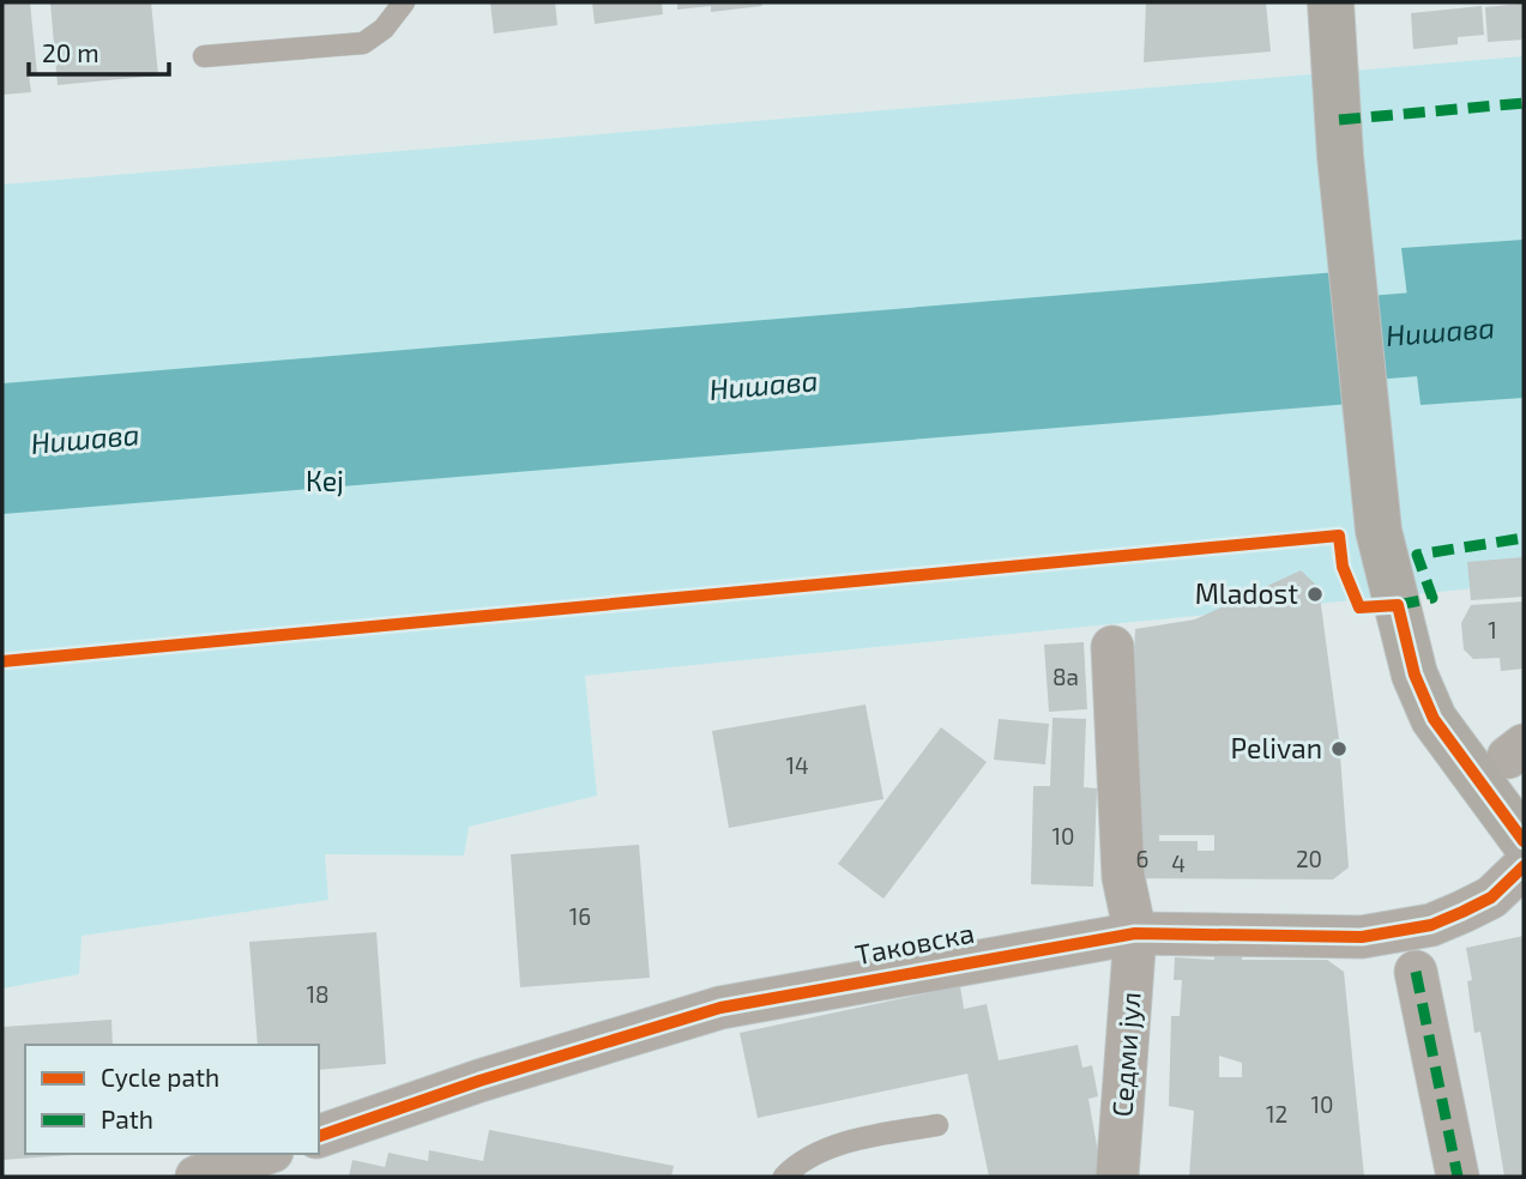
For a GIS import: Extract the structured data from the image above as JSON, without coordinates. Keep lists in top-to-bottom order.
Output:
{
  "streets": {
    "street": ["Таковска", "Седми јул"]
  },
  "crossings": [
    ["Таковска", "Седми јул"]
  ],
  "water": ["Нишава"],
  "parks": ["Кеј"],
  "places": ["Mladost", "Pelivan"],
  "house_numbers": [
    "1",
    "8a",
    "14",
    "10",
    "6",
    "20",
    "4",
    "16",
    "18",
    "10",
    "12"
  ],
  "legend": ["Cycle path", "Path"],
  "scale_bar": "20 m"
}
